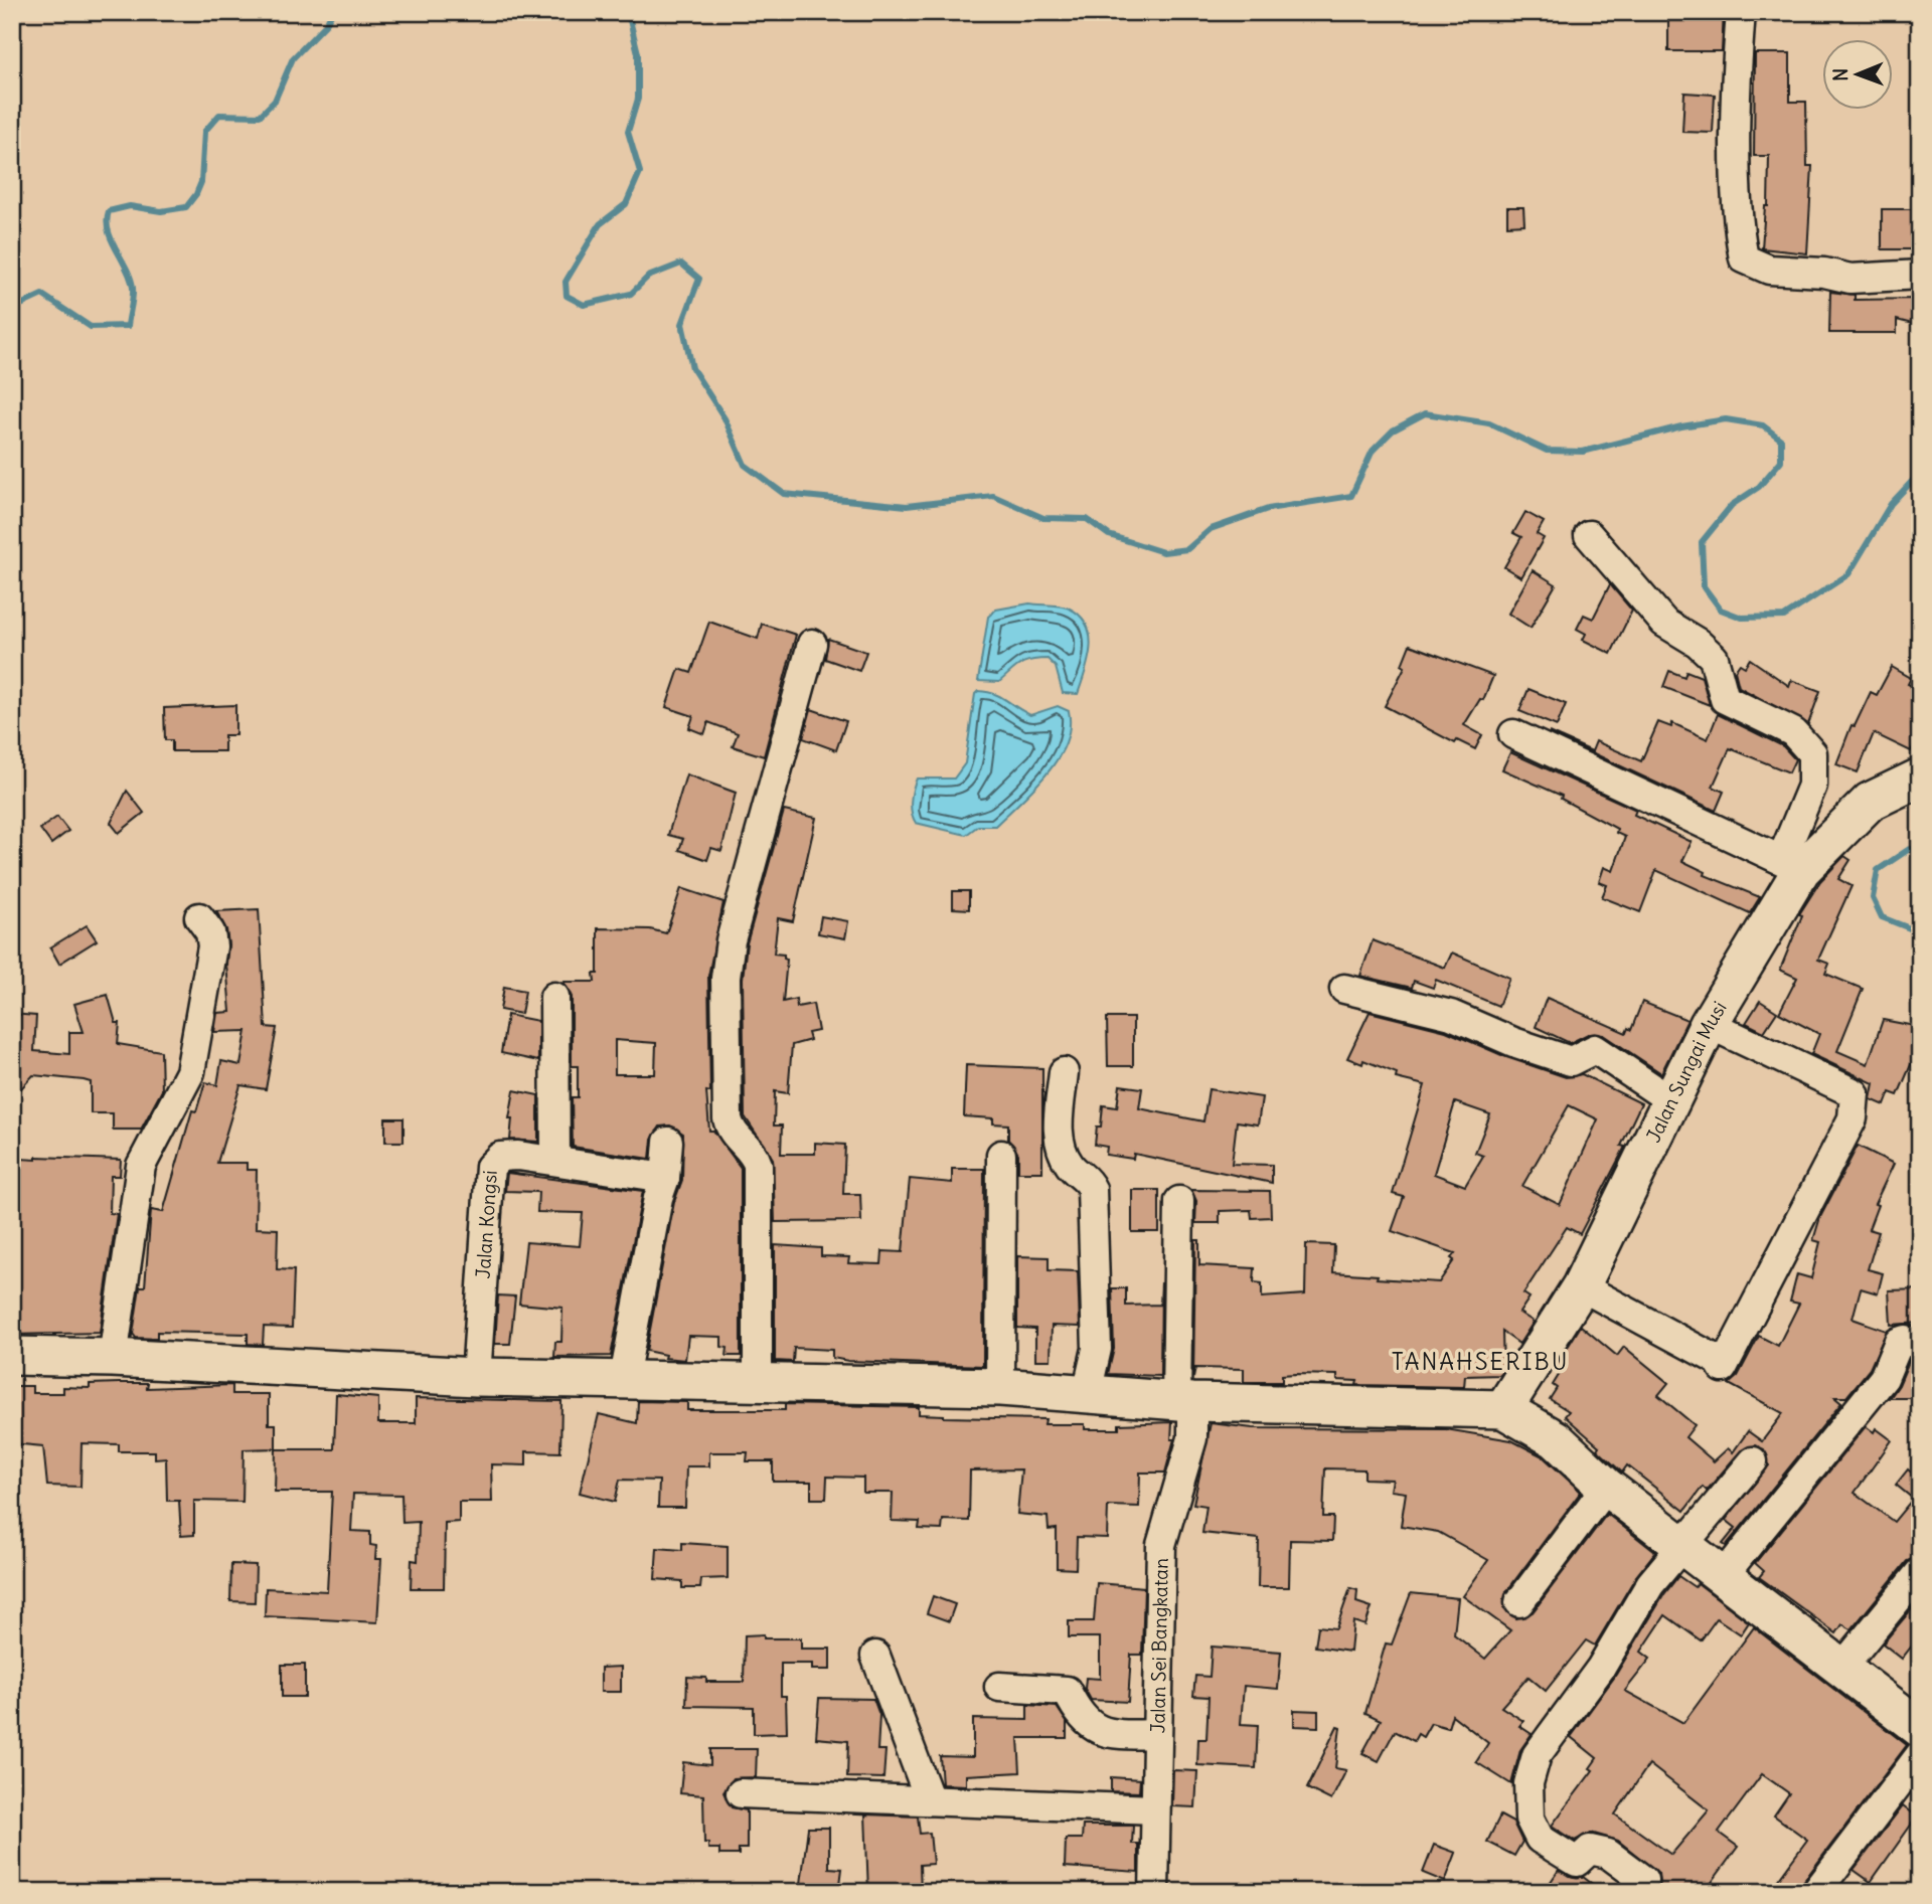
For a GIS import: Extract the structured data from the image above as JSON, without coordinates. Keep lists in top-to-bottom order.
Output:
{
  "streets": {
    "main road": ["Jalan Sungai Musi"],
    "street": ["Jalan Kongsi", "Jalan Sei Bangkatan"]
  },
  "districts": ["TANAHSERIBU"],
  "north": "left"
}
